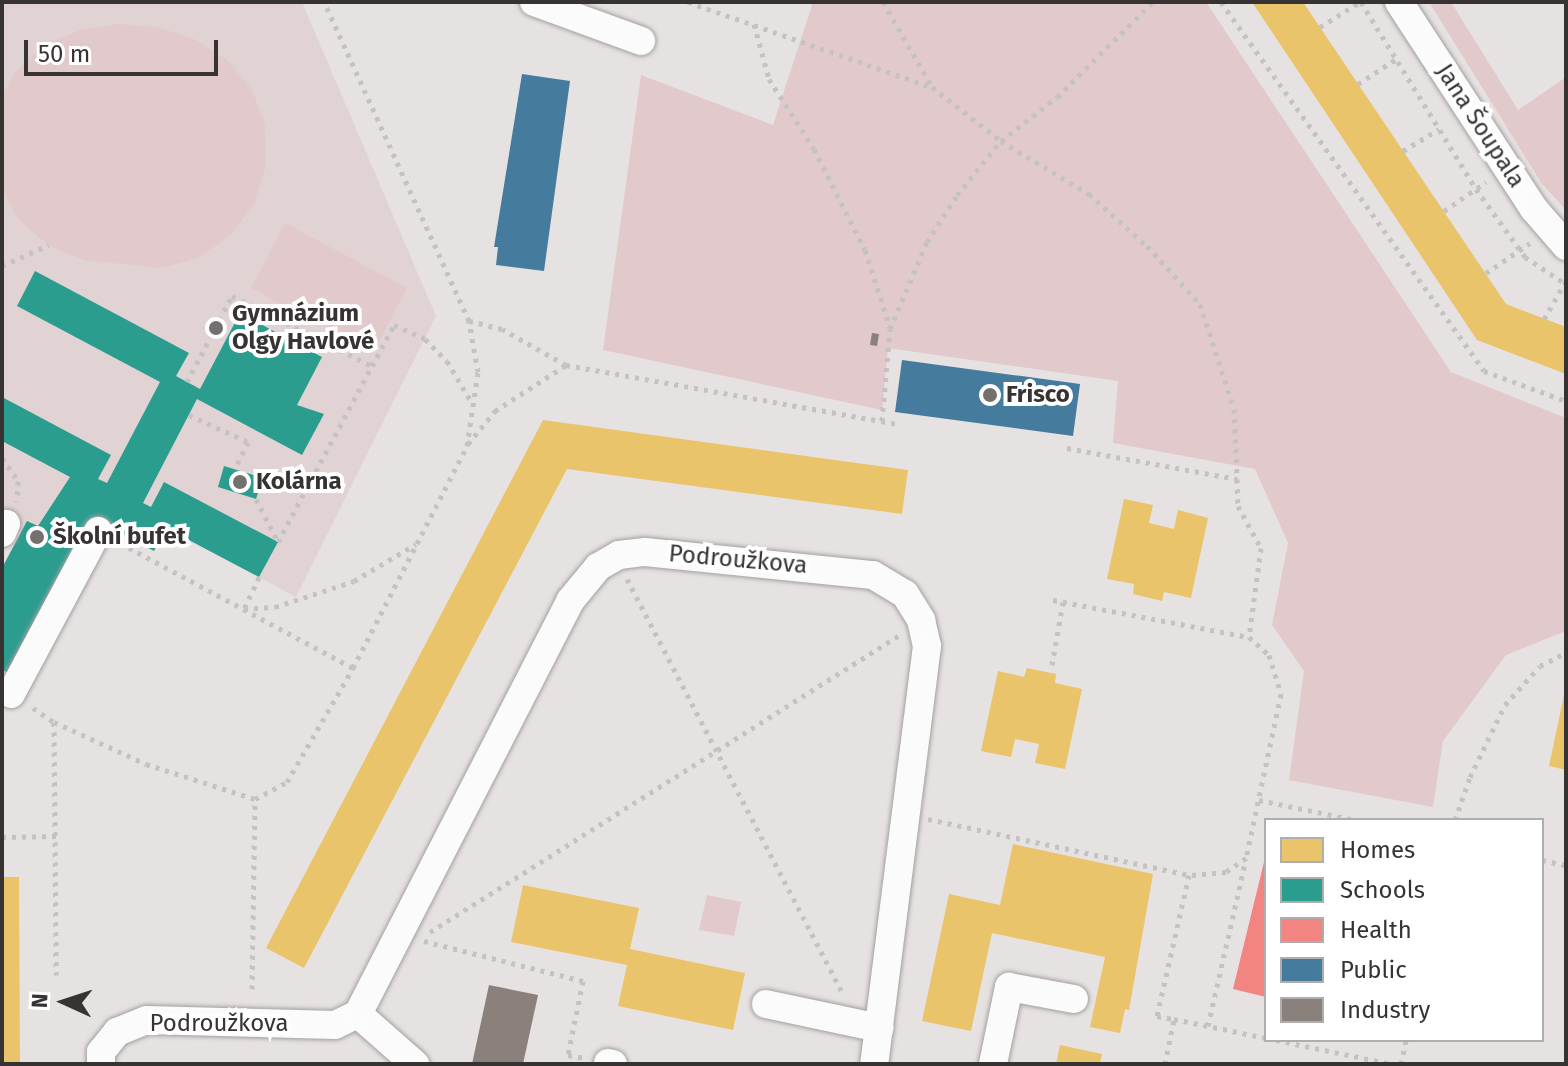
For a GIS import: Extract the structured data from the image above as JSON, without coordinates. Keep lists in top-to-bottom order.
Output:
{
  "streets": {
    "street": ["Jana Šoupala", "Podroužkova"]
  },
  "places": [
    "Gymnázium Olgy Havlové",
    "Frisco",
    "Kolárna",
    "Školní bufet"
  ],
  "legend": [
    "Homes",
    "Schools",
    "Health",
    "Public",
    "Industry"
  ],
  "scale_bar": "50 m",
  "north": "left"
}
